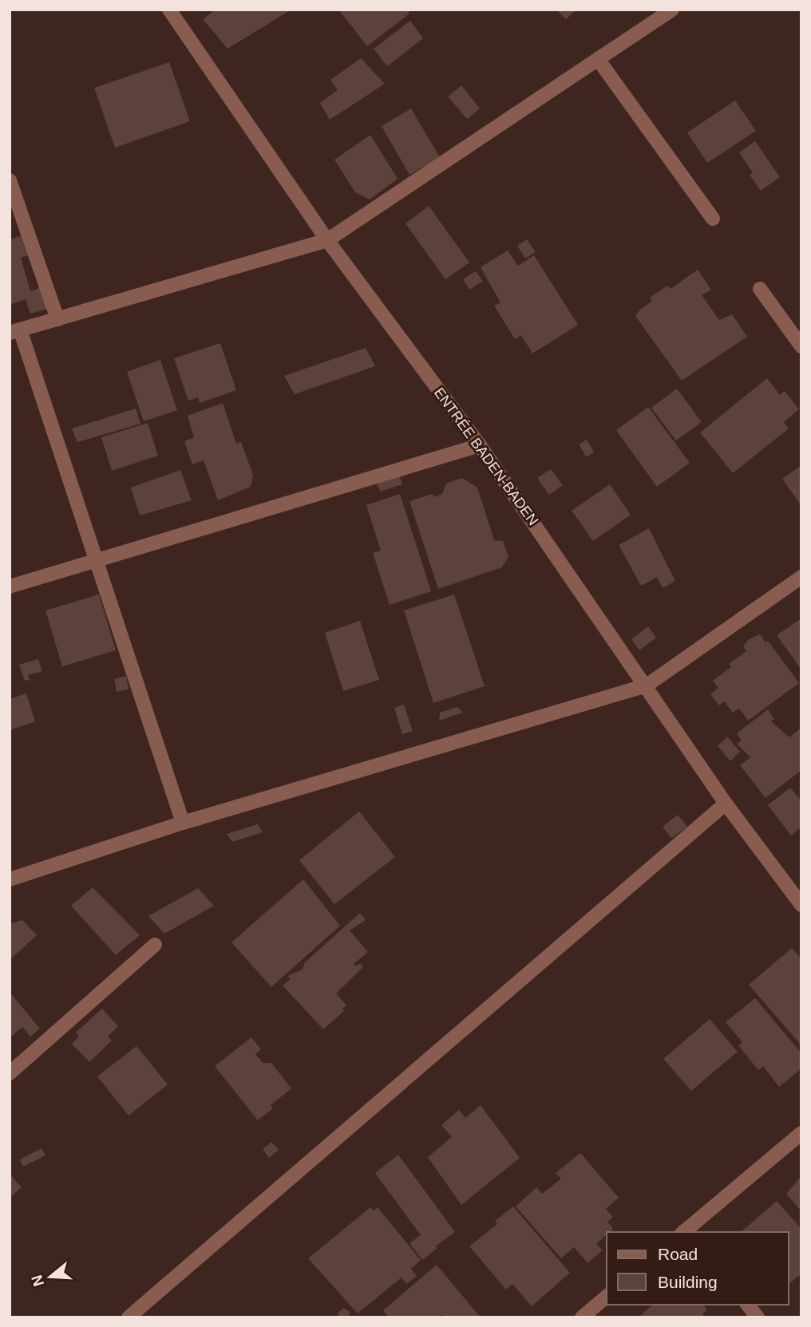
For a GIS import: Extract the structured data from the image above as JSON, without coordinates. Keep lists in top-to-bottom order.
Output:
{
  "streets": {
    "street": ["ENTRÉE BADEN-BADEN"]
  },
  "legend": ["Road", "Building"],
  "north": "left"
}
